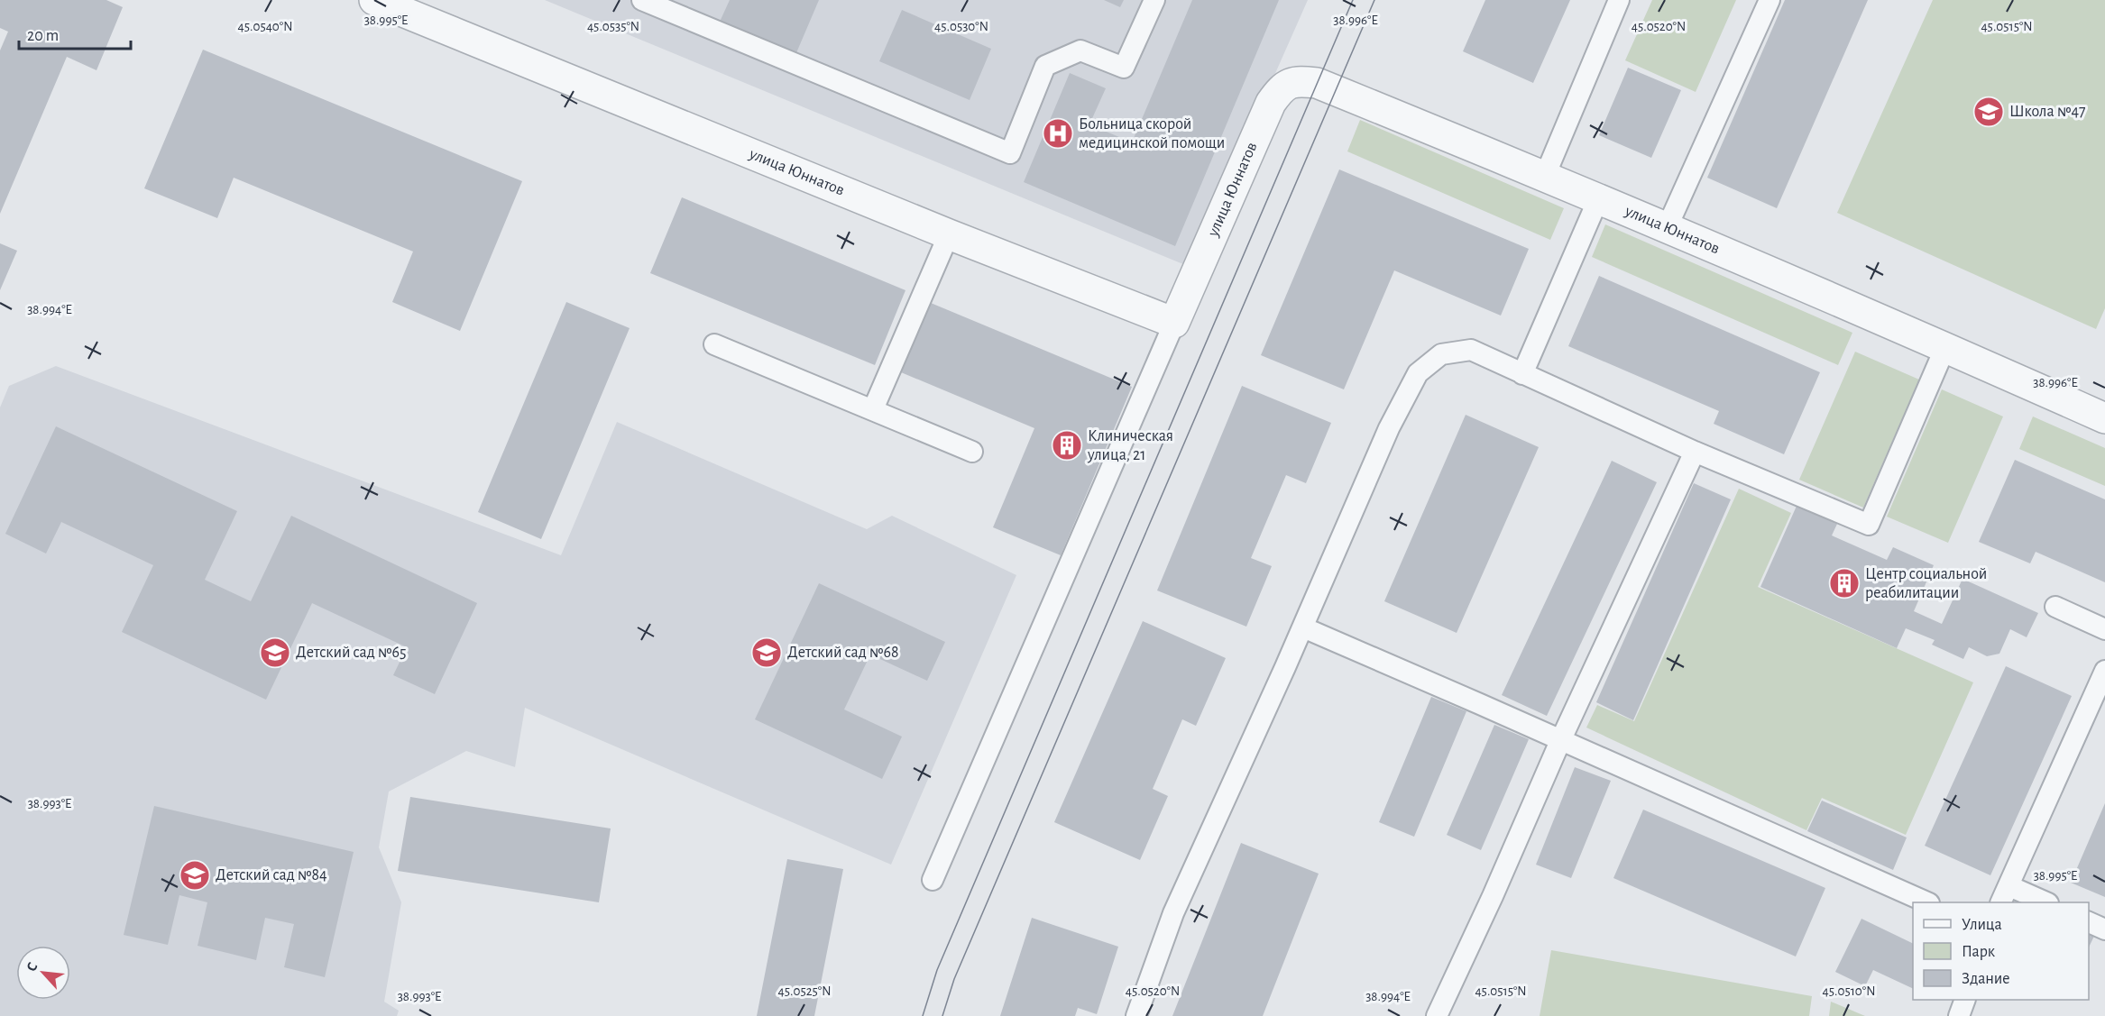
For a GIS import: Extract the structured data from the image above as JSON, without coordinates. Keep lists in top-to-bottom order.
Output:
{
  "streets": {
    "street": ["улица Юннатов"]
  },
  "places": {
    "school or university": [
      "Школа №47",
      "Детский сад №65",
      "Детский сад №68",
      "Детский сад №84"
    ],
    "hospital": ["Больница скорой медицинской помощи"],
    "building": ["Клиническая улица, 21", "Центр социальной реабилитации"]
  },
  "legend": ["Улица", "Парк", "Здание"],
  "scale_bar": "20 m",
  "north": "top left",
  "coordinates": [
    "38.996°E",
    "38.995°E",
    "45.0540°N",
    "45.0535°N",
    "45.0530°N",
    "45.0520°N",
    "45.0515°N",
    "38.994°E",
    "38.993°E",
    "45.0525°N",
    "45.0510°N"
  ]
}
